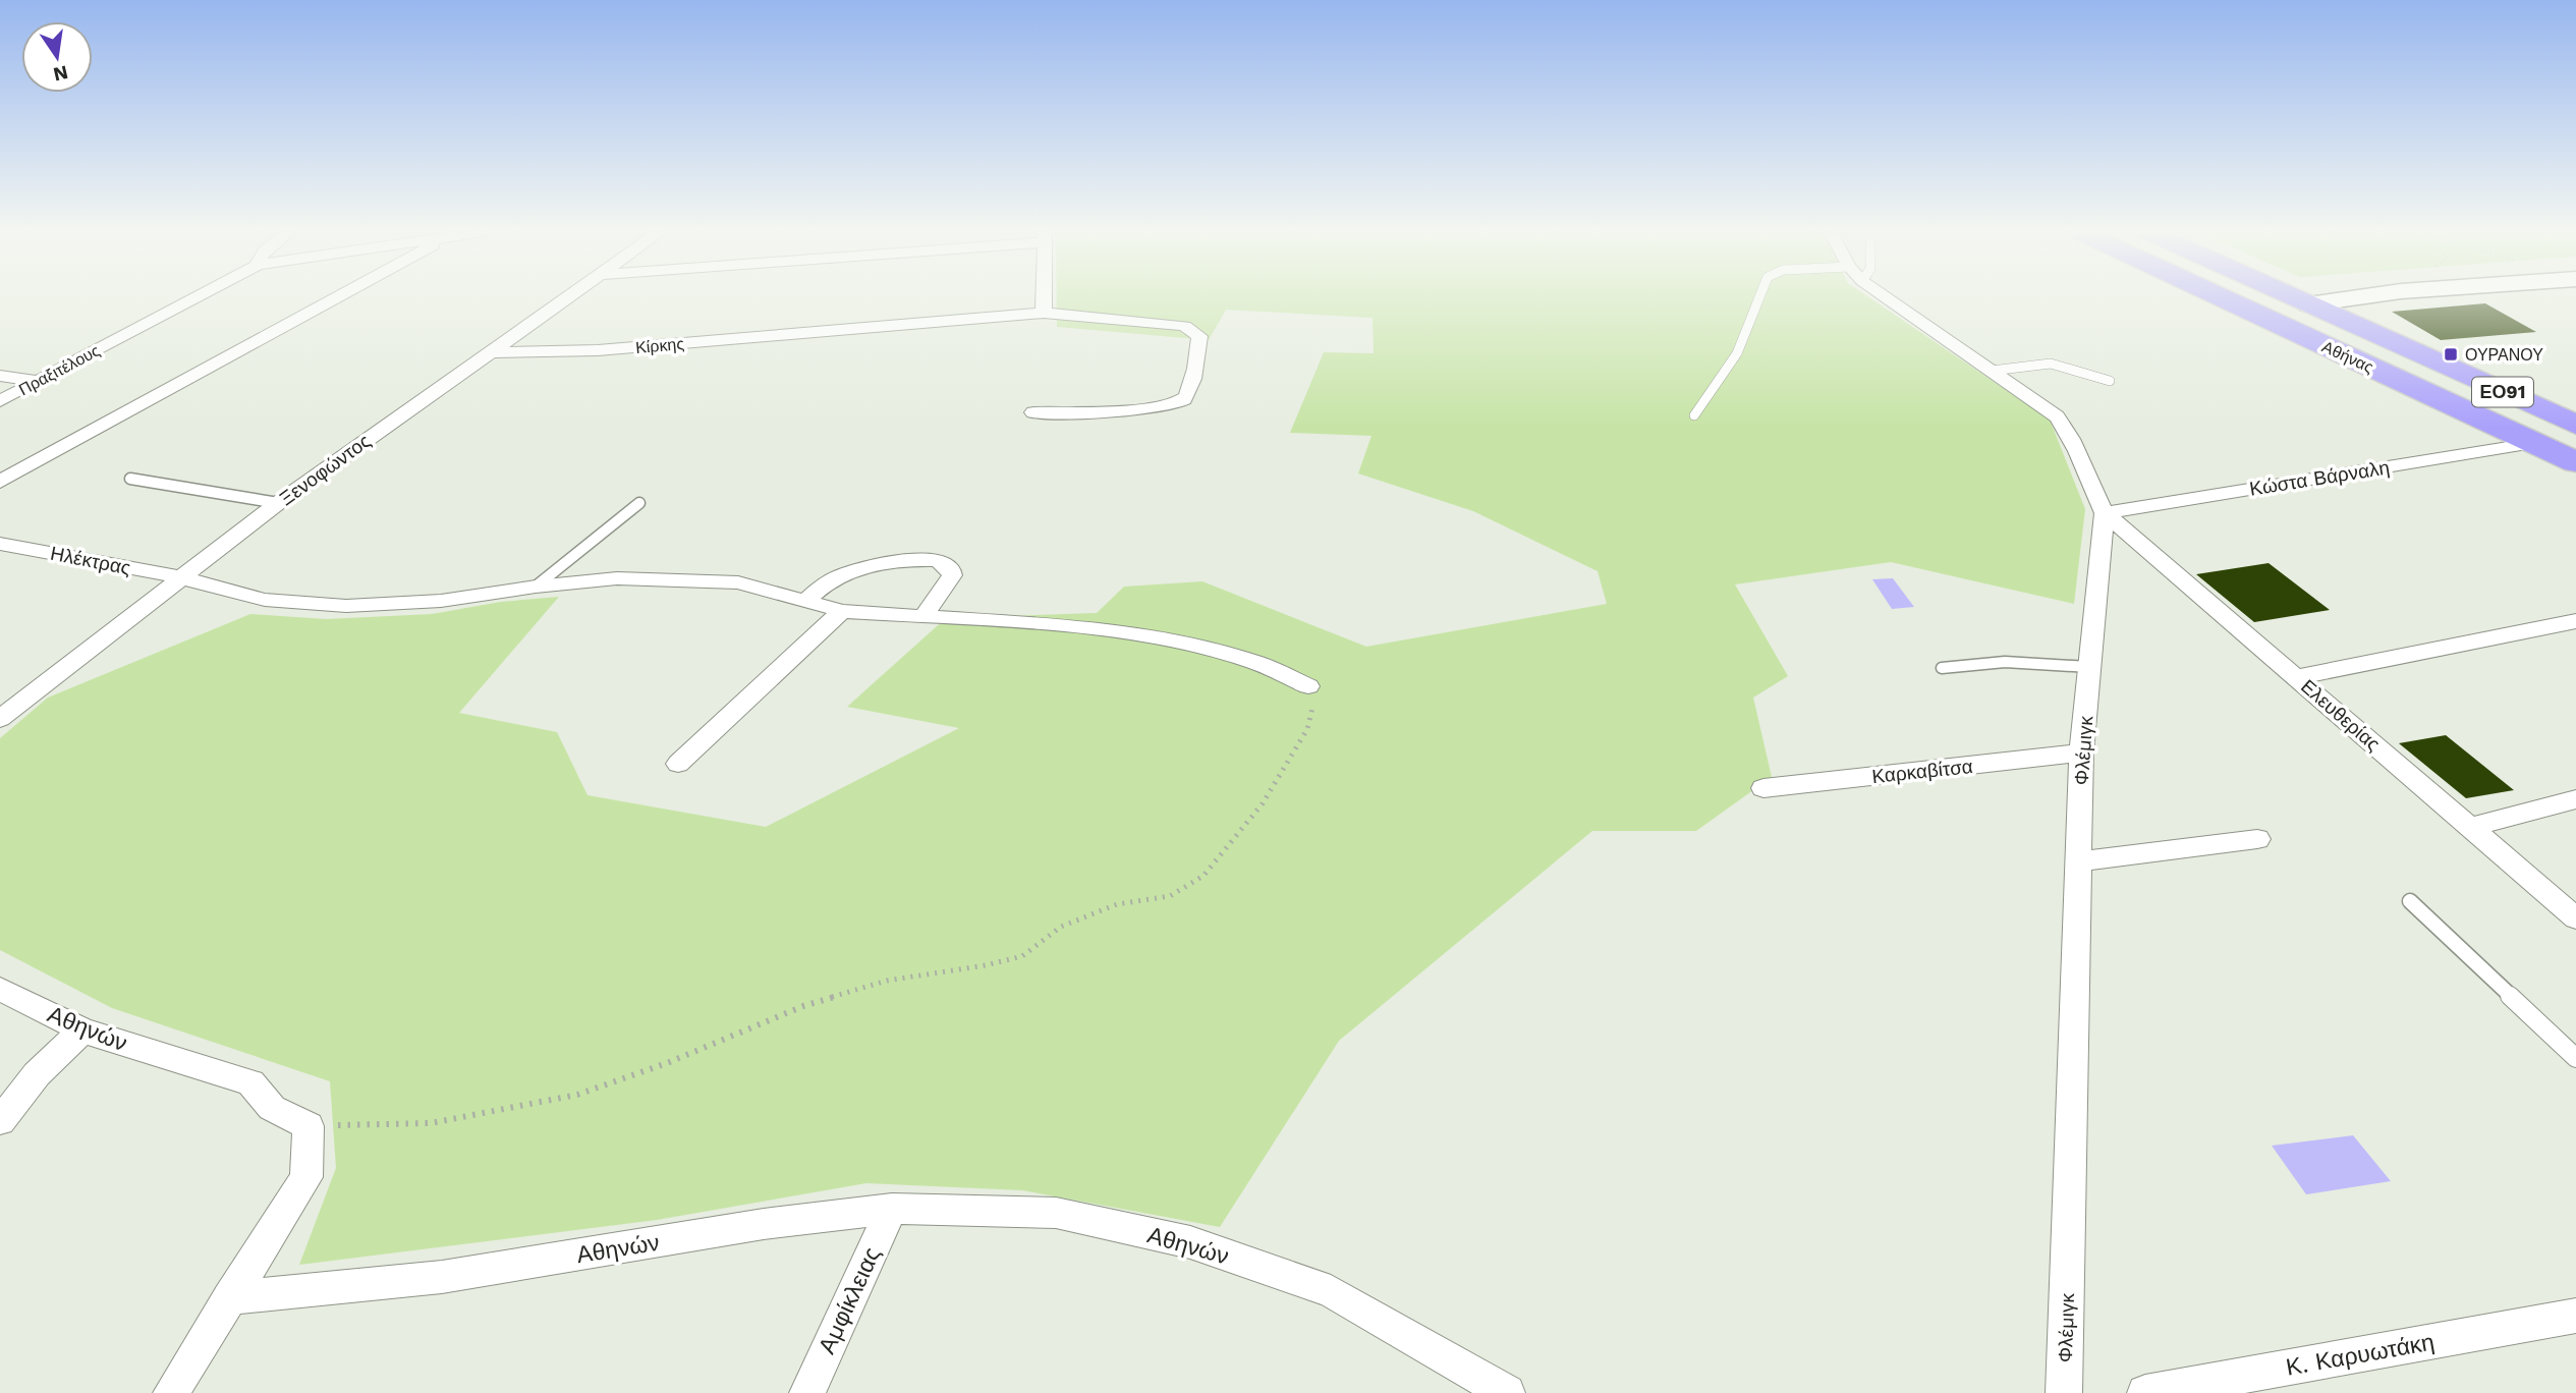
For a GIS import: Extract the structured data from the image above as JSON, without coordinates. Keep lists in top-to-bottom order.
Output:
{
  "streets": {
    "highway": ["Αθήνας", "ΕΟ91"],
    "street": [
      "Κίρκης",
      "Πραξιτέλους",
      "Ξενοφώντος",
      "Κώστα Βάρναλη",
      "Ηλέκτρας",
      "Ελευθερίας",
      "Φλέμιγκ",
      "Καρκαβίτσα",
      "Αθηνών",
      "Αμφίκλειας",
      "Κ. Καρυωτάκη"
    ]
  },
  "crossings": [
    ["Κίρκης", "Ξενοφώντος"],
    ["Αθήνας", "Κώστα Βάρναλη"],
    ["Ξενοφώντος", "Ηλέκτρας"],
    ["Κώστα Βάρναλη", "Ελευθερίας"],
    ["Κώστα Βάρναλη", "Φλέμιγκ"],
    ["Ελευθερίας", "Φλέμιγκ"],
    ["Φλέμιγκ", "Καρκαβίτσα"],
    ["Αθηνών", "Αμφίκλειας"]
  ],
  "places": {
    "transit": ["ΟΥΡΑΝΟΥ"]
  },
  "north": "bottom"
}
